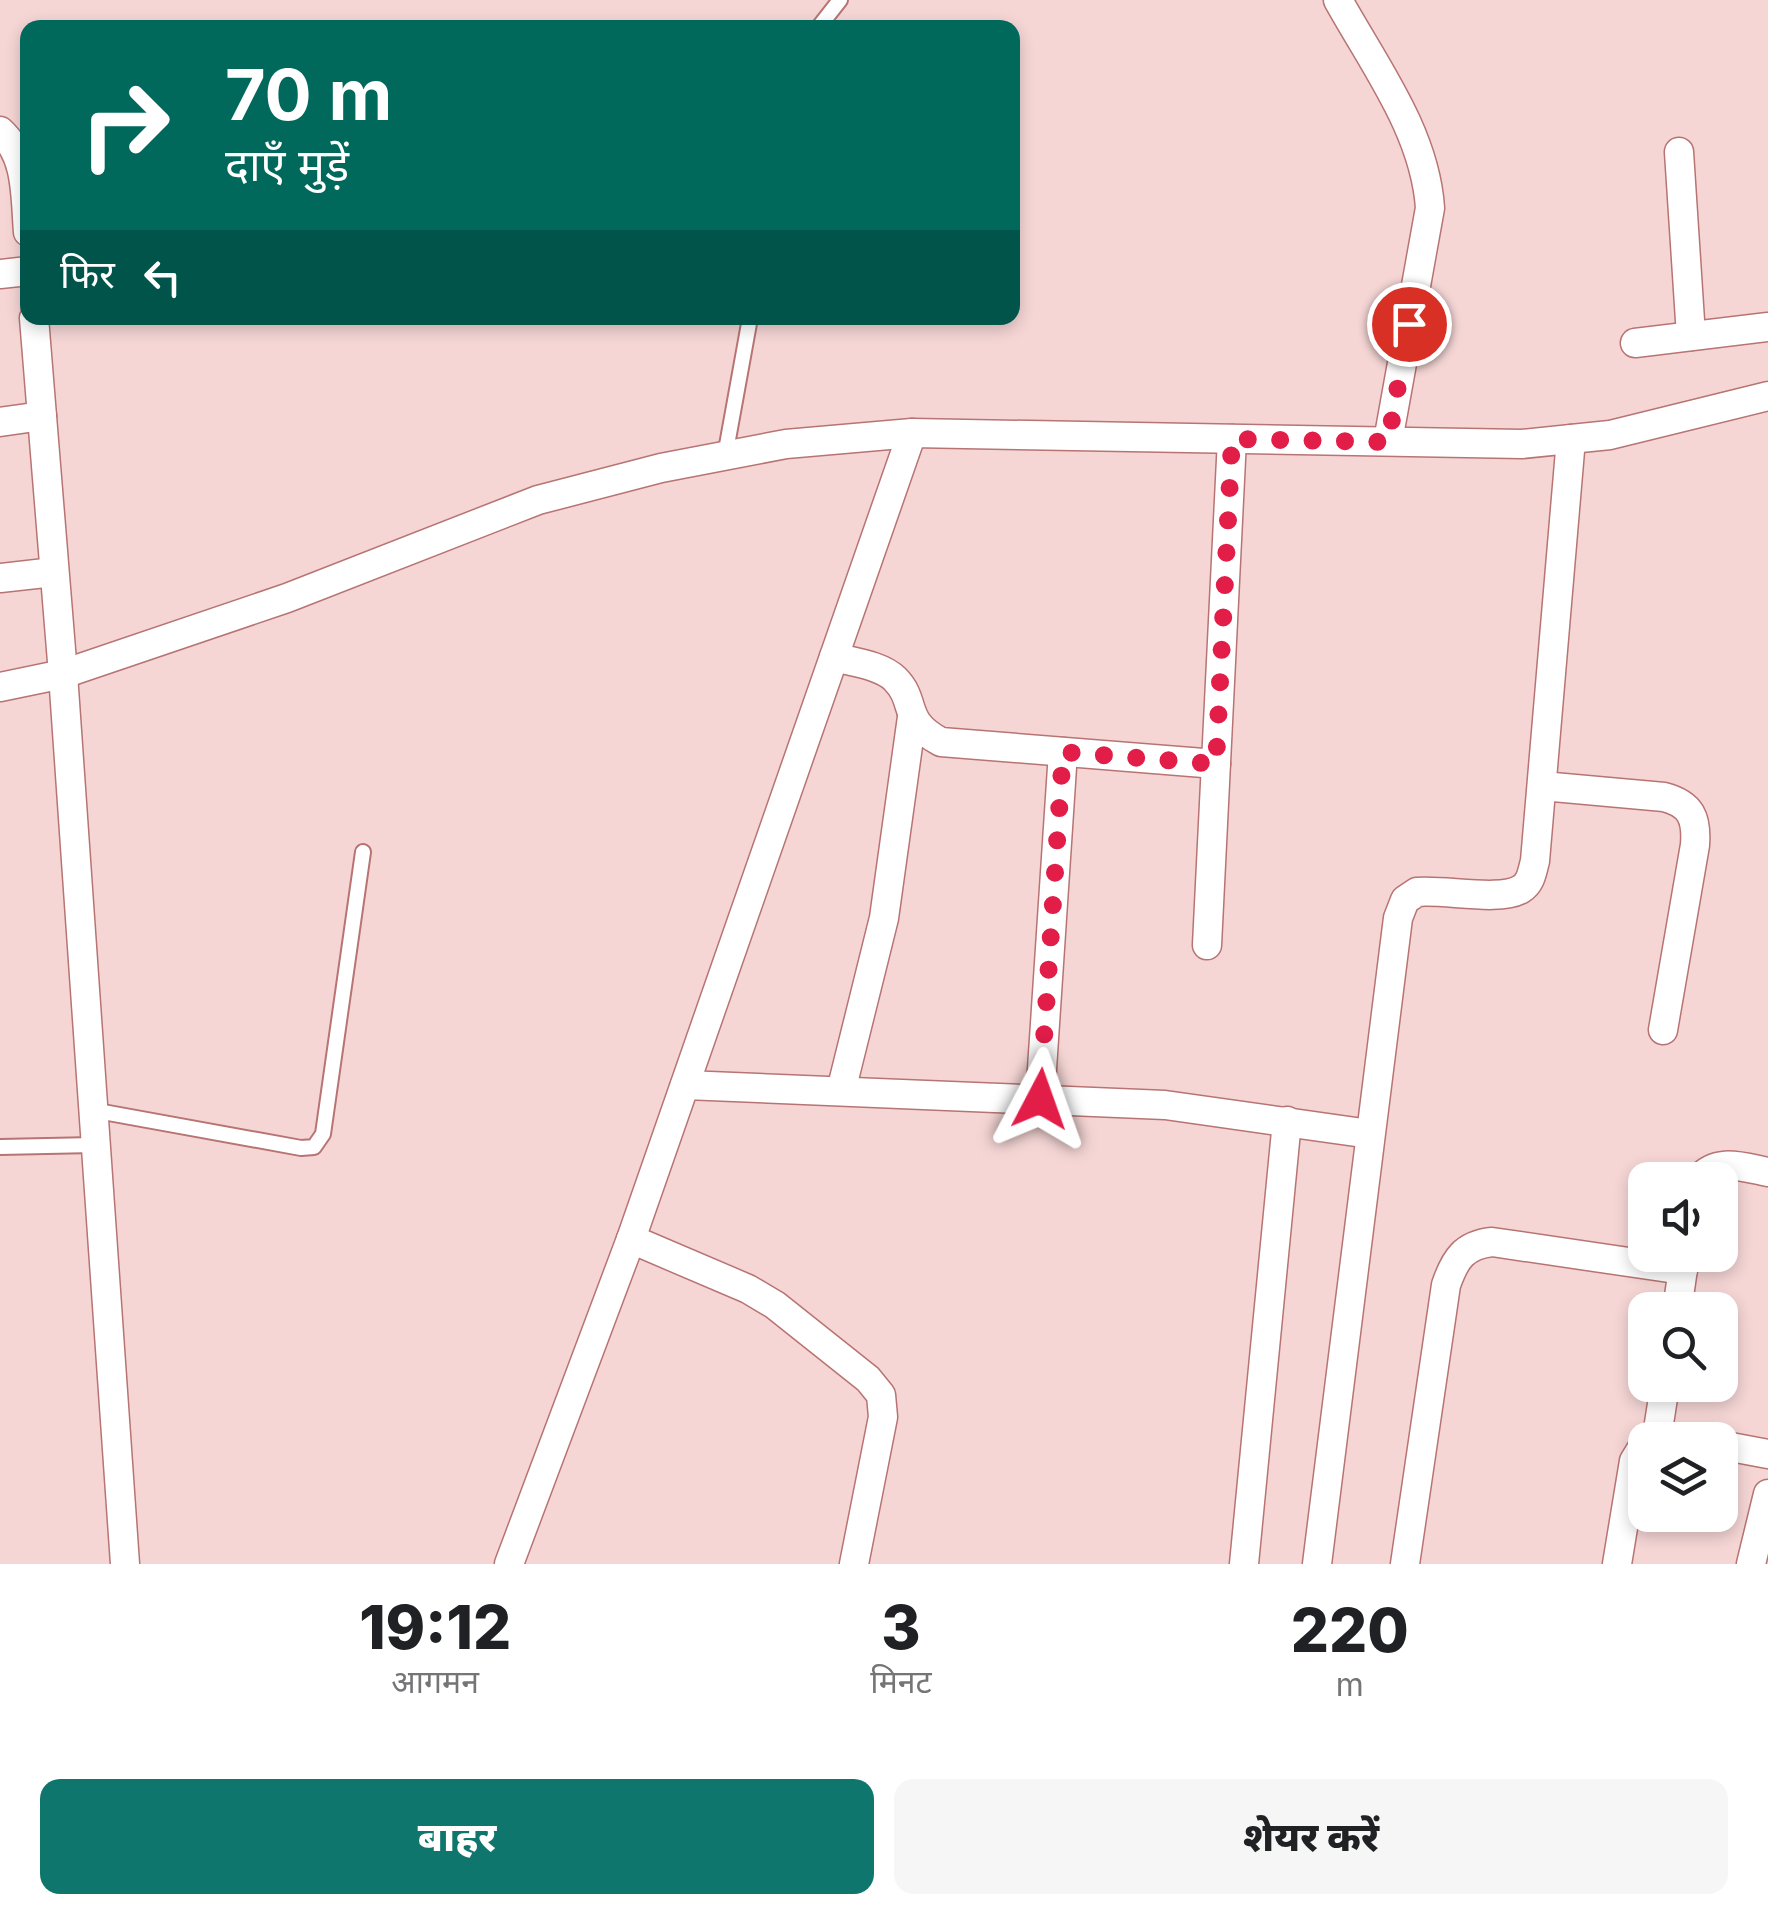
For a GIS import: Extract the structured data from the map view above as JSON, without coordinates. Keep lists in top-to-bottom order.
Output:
{
  "page": {
    "turn": ["70 m", "दाएँ मुड़ें"],
    "then": "फिर",
    "eta": [
      "19:12",
      "आगमन",
      "3",
      "मिनट",
      "220",
      "m"
    ],
    "buttons": ["बाहर", "शेयर करें"]
  }
}
